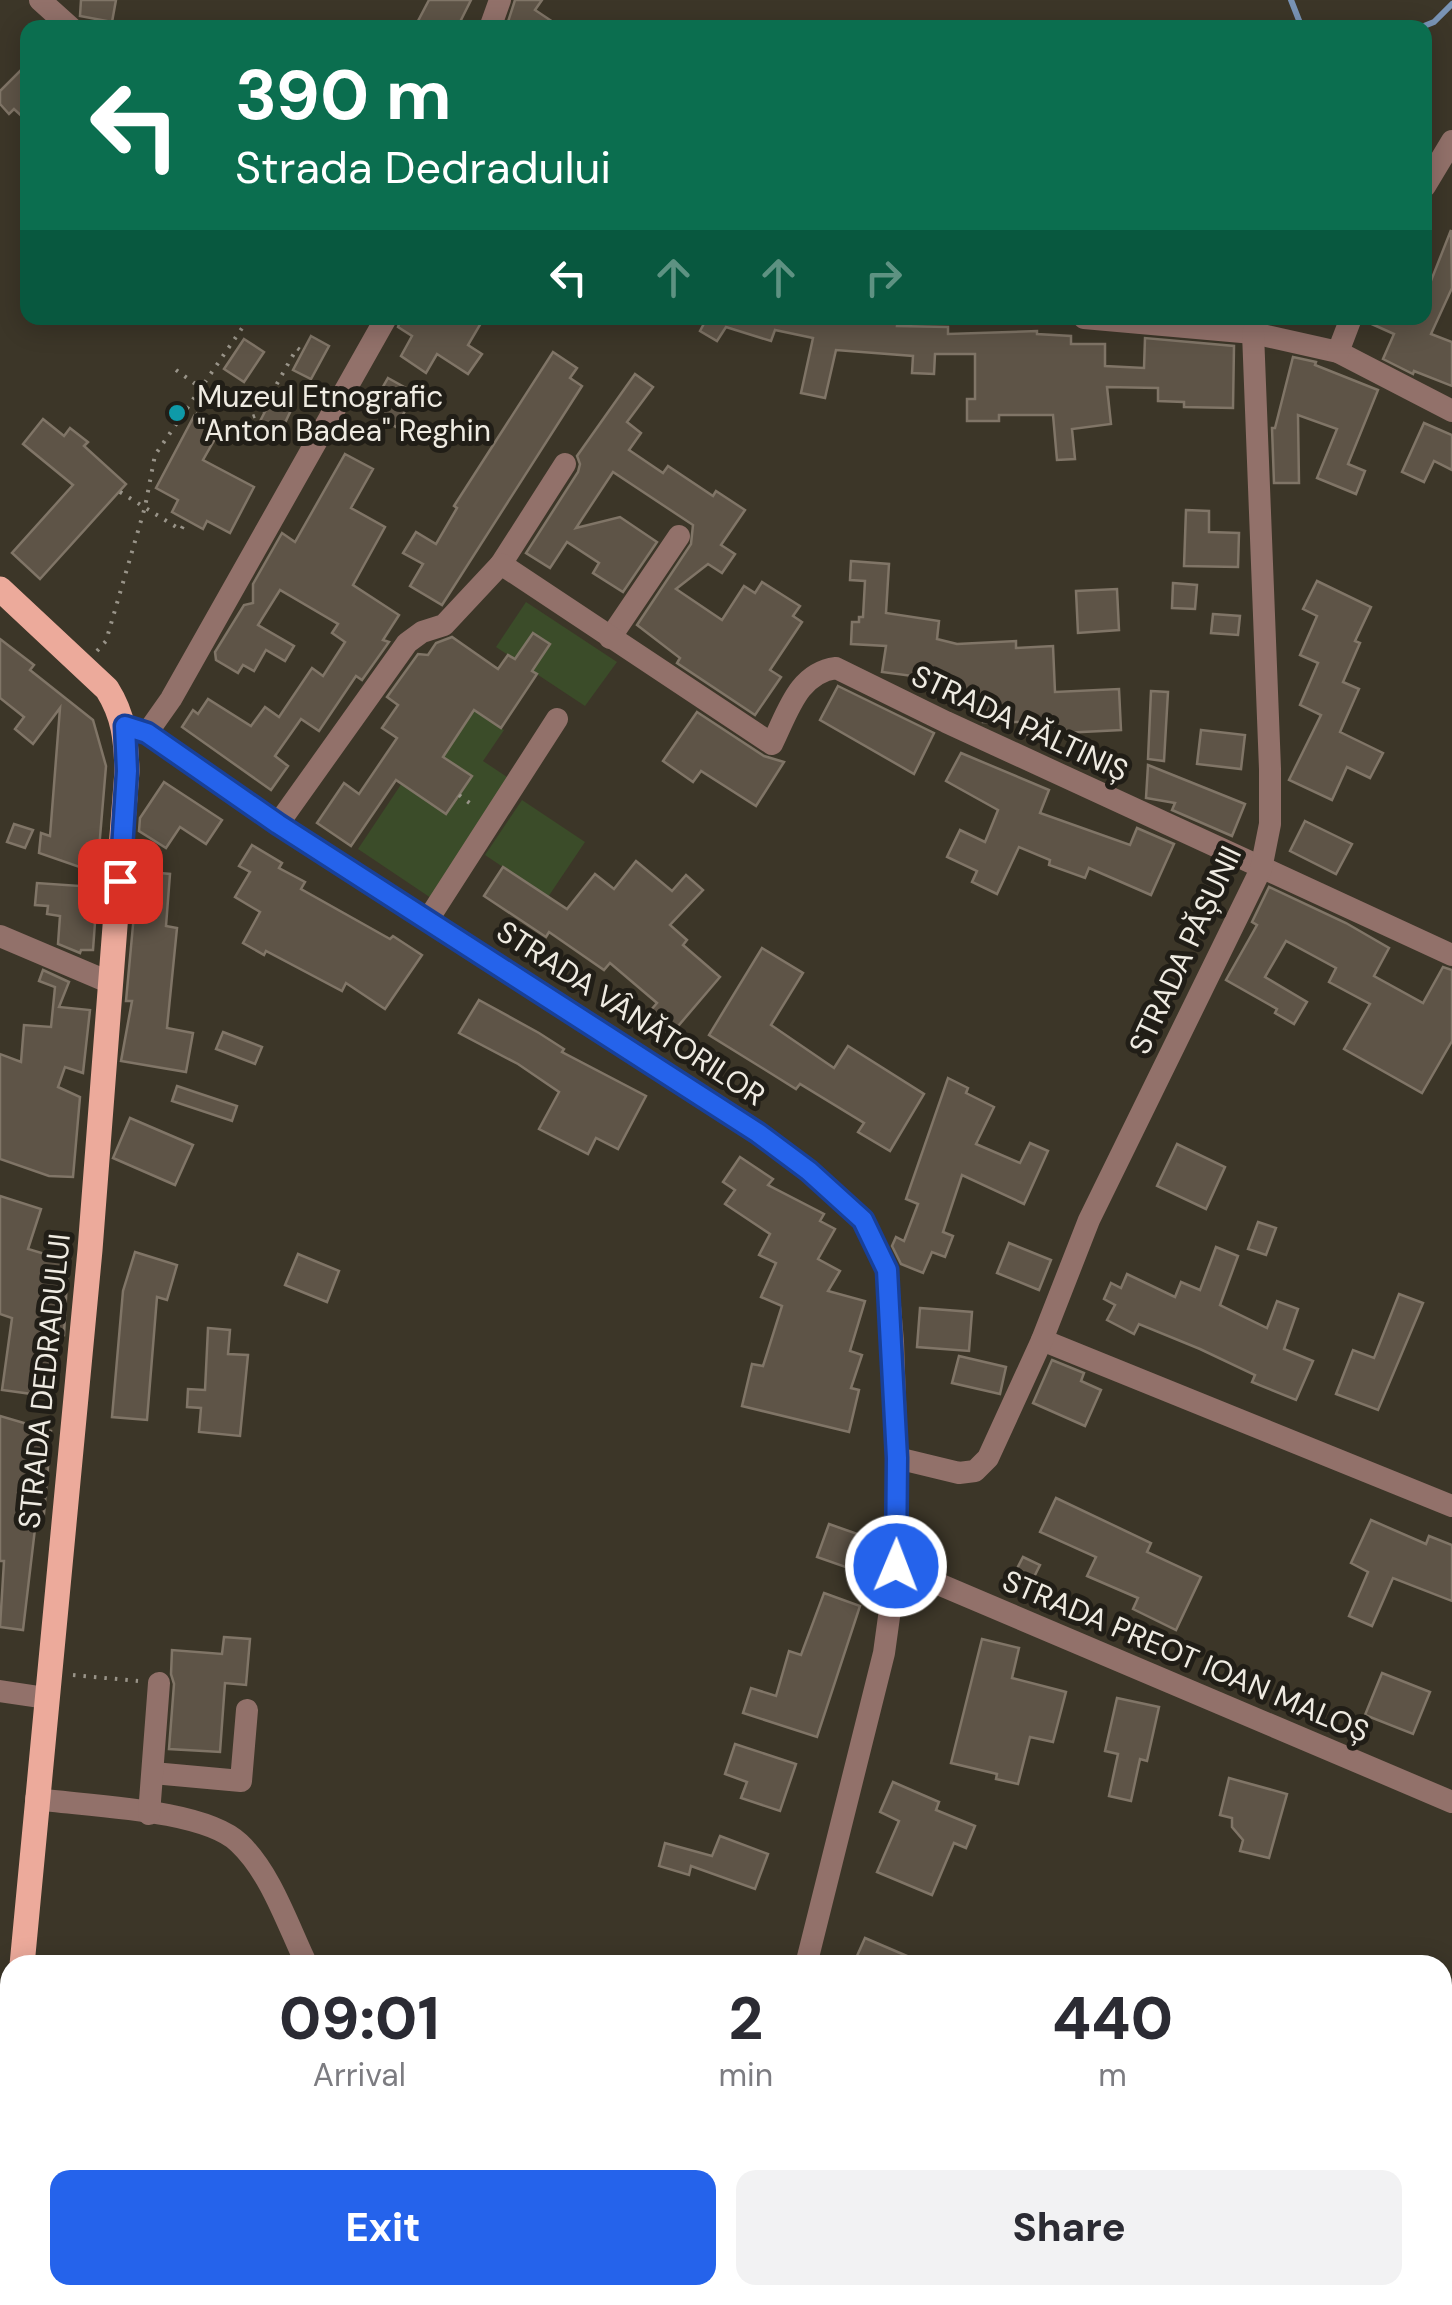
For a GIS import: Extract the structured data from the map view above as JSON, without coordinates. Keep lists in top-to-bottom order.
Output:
{
  "streets": {
    "main road": ["STRADA VÂNĂTORILOR", "STRADA DEDRADULUI"],
    "street": ["STRADA PĂLTINIȘ", "STRADA PĂȘUNII", "STRADA PREOT IOAN MALOȘ"]
  },
  "crossings": [
    ["STRADA PĂLTINIȘ", "STRADA PĂȘUNII"],
    ["STRADA PĂȘUNII", "STRADA VÂNĂTORILOR"],
    ["STRADA VÂNĂTORILOR", "STRADA DEDRADULUI"],
    ["STRADA VÂNĂTORILOR", "STRADA PREOT IOAN MALOȘ"]
  ],
  "places": ["Muzeul Etnografic \"Anton Badea\" Reghin"],
  "page": {
    "turn": ["390 m", "Strada Dedradului"],
    "eta": [
      "09:01",
      "Arrival",
      "2",
      "min",
      "440",
      "m"
    ],
    "buttons": ["Exit", "Share"]
  }
}
